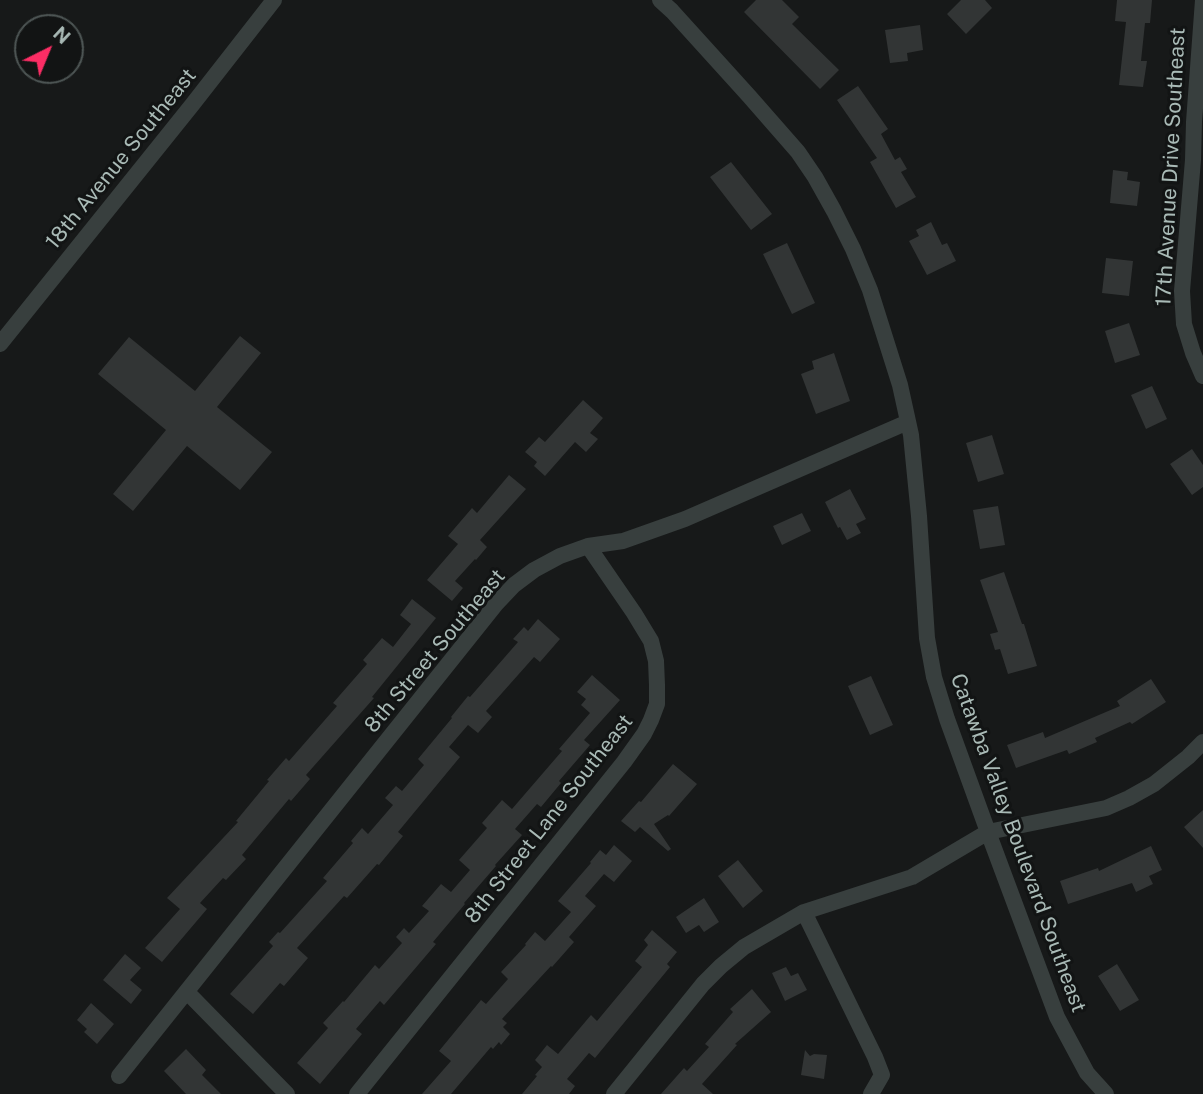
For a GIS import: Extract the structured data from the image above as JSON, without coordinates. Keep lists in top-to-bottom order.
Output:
{
  "streets": {
    "street": [
      "18th Avenue Southeast",
      "17th Avenue Drive Southeast",
      "8th Street Southeast",
      "8th Street Lane Southeast",
      "Catawba Valley Boulevard Southeast"
    ]
  },
  "crossings": [
    ["8th Street Southeast", "8th Street Lane Southeast"],
    ["8th Street Southeast", "Catawba Valley Boulevard Southeast"]
  ],
  "north": "top right"
}
